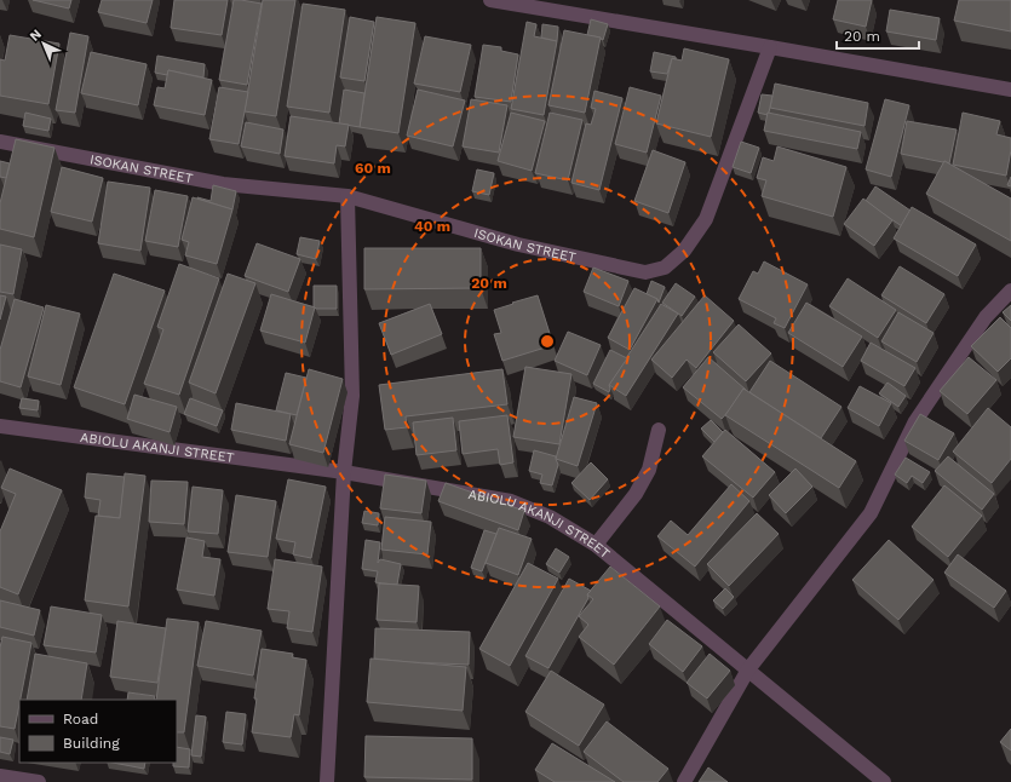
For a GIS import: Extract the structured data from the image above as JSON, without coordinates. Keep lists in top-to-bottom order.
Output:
{
  "streets": {
    "street": ["ISOKAN STREET", "ABIOLU AKANJI STREET"]
  },
  "legend": ["Road", "Building"],
  "scale_bar": "20 m",
  "north": "top left",
  "rings": ["60 m", "40 m", "20 m"]
}
